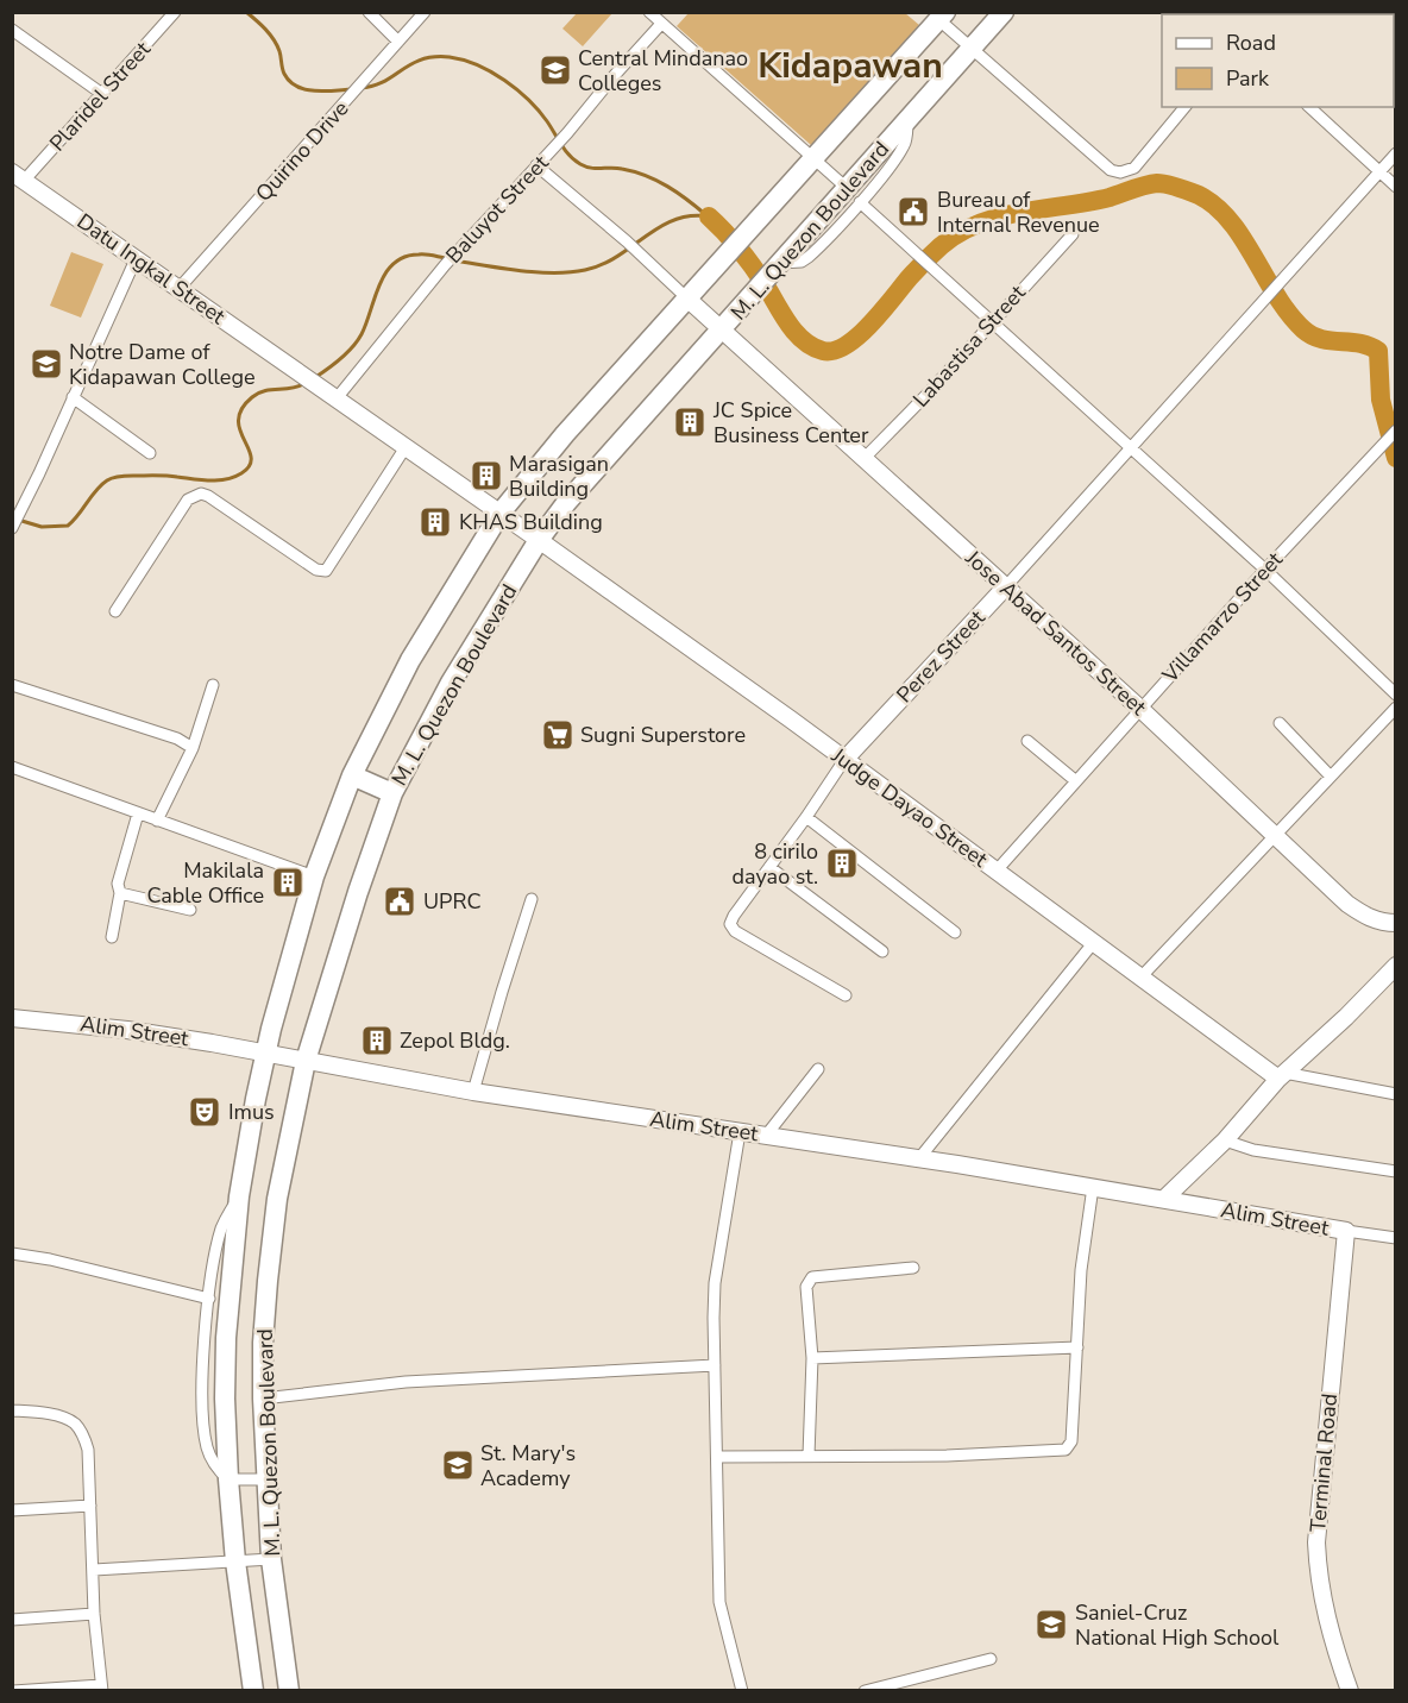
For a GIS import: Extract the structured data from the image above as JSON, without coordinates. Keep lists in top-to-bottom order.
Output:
{
  "streets": {
    "highway": ["M. L. Quezon Boulevard"],
    "street": [
      "Plaridel Street",
      "Quirino Drive",
      "Baluyot Street",
      "Datu Ingkal Street",
      "Labastisa Street",
      "Villamarzo Street",
      "Jose Abad Santos Street",
      "Perez Street",
      "Judge Dayao Street",
      "Alim Street",
      "Terminal Road"
    ]
  },
  "crossings": [
    ["Plaridel Street", "Datu Ingkal Street"],
    ["Quirino Drive", "Datu Ingkal Street"],
    ["Baluyot Street", "Datu Ingkal Street"],
    ["M. L. Quezon Boulevard", "Datu Ingkal Street"],
    ["M. L. Quezon Boulevard", "Jose Abad Santos Street"],
    ["M. L. Quezon Boulevard", "Judge Dayao Street"],
    ["M. L. Quezon Boulevard", "Alim Street"],
    ["Datu Ingkal Street", "Judge Dayao Street"],
    ["Labastisa Street", "Jose Abad Santos Street"],
    ["Villamarzo Street", "Jose Abad Santos Street"],
    ["Villamarzo Street", "Judge Dayao Street"],
    ["Jose Abad Santos Street", "Perez Street"],
    ["Perez Street", "Judge Dayao Street"],
    ["Alim Street", "Terminal Road"]
  ],
  "districts": ["Kidapawan"],
  "places": {
    "school or university": [
      "Central Mindanao Colleges",
      "Notre Dame of Kidapawan College",
      "St. Mary's Academy",
      "Saniel-Cruz National High School"
    ],
    "public building": ["Bureau of Internal Revenue", "UPRC"],
    "building": [
      "JC Spice Business Center",
      "Marasigan Building",
      "KHAS Building",
      "8 cirilo dayao st.",
      "Makilala Cable Office",
      "Zepol Bldg."
    ],
    "supermarket": ["Sugni Superstore"],
    "theatre": ["Imus"]
  },
  "legend": ["Road", "Park"]
}
